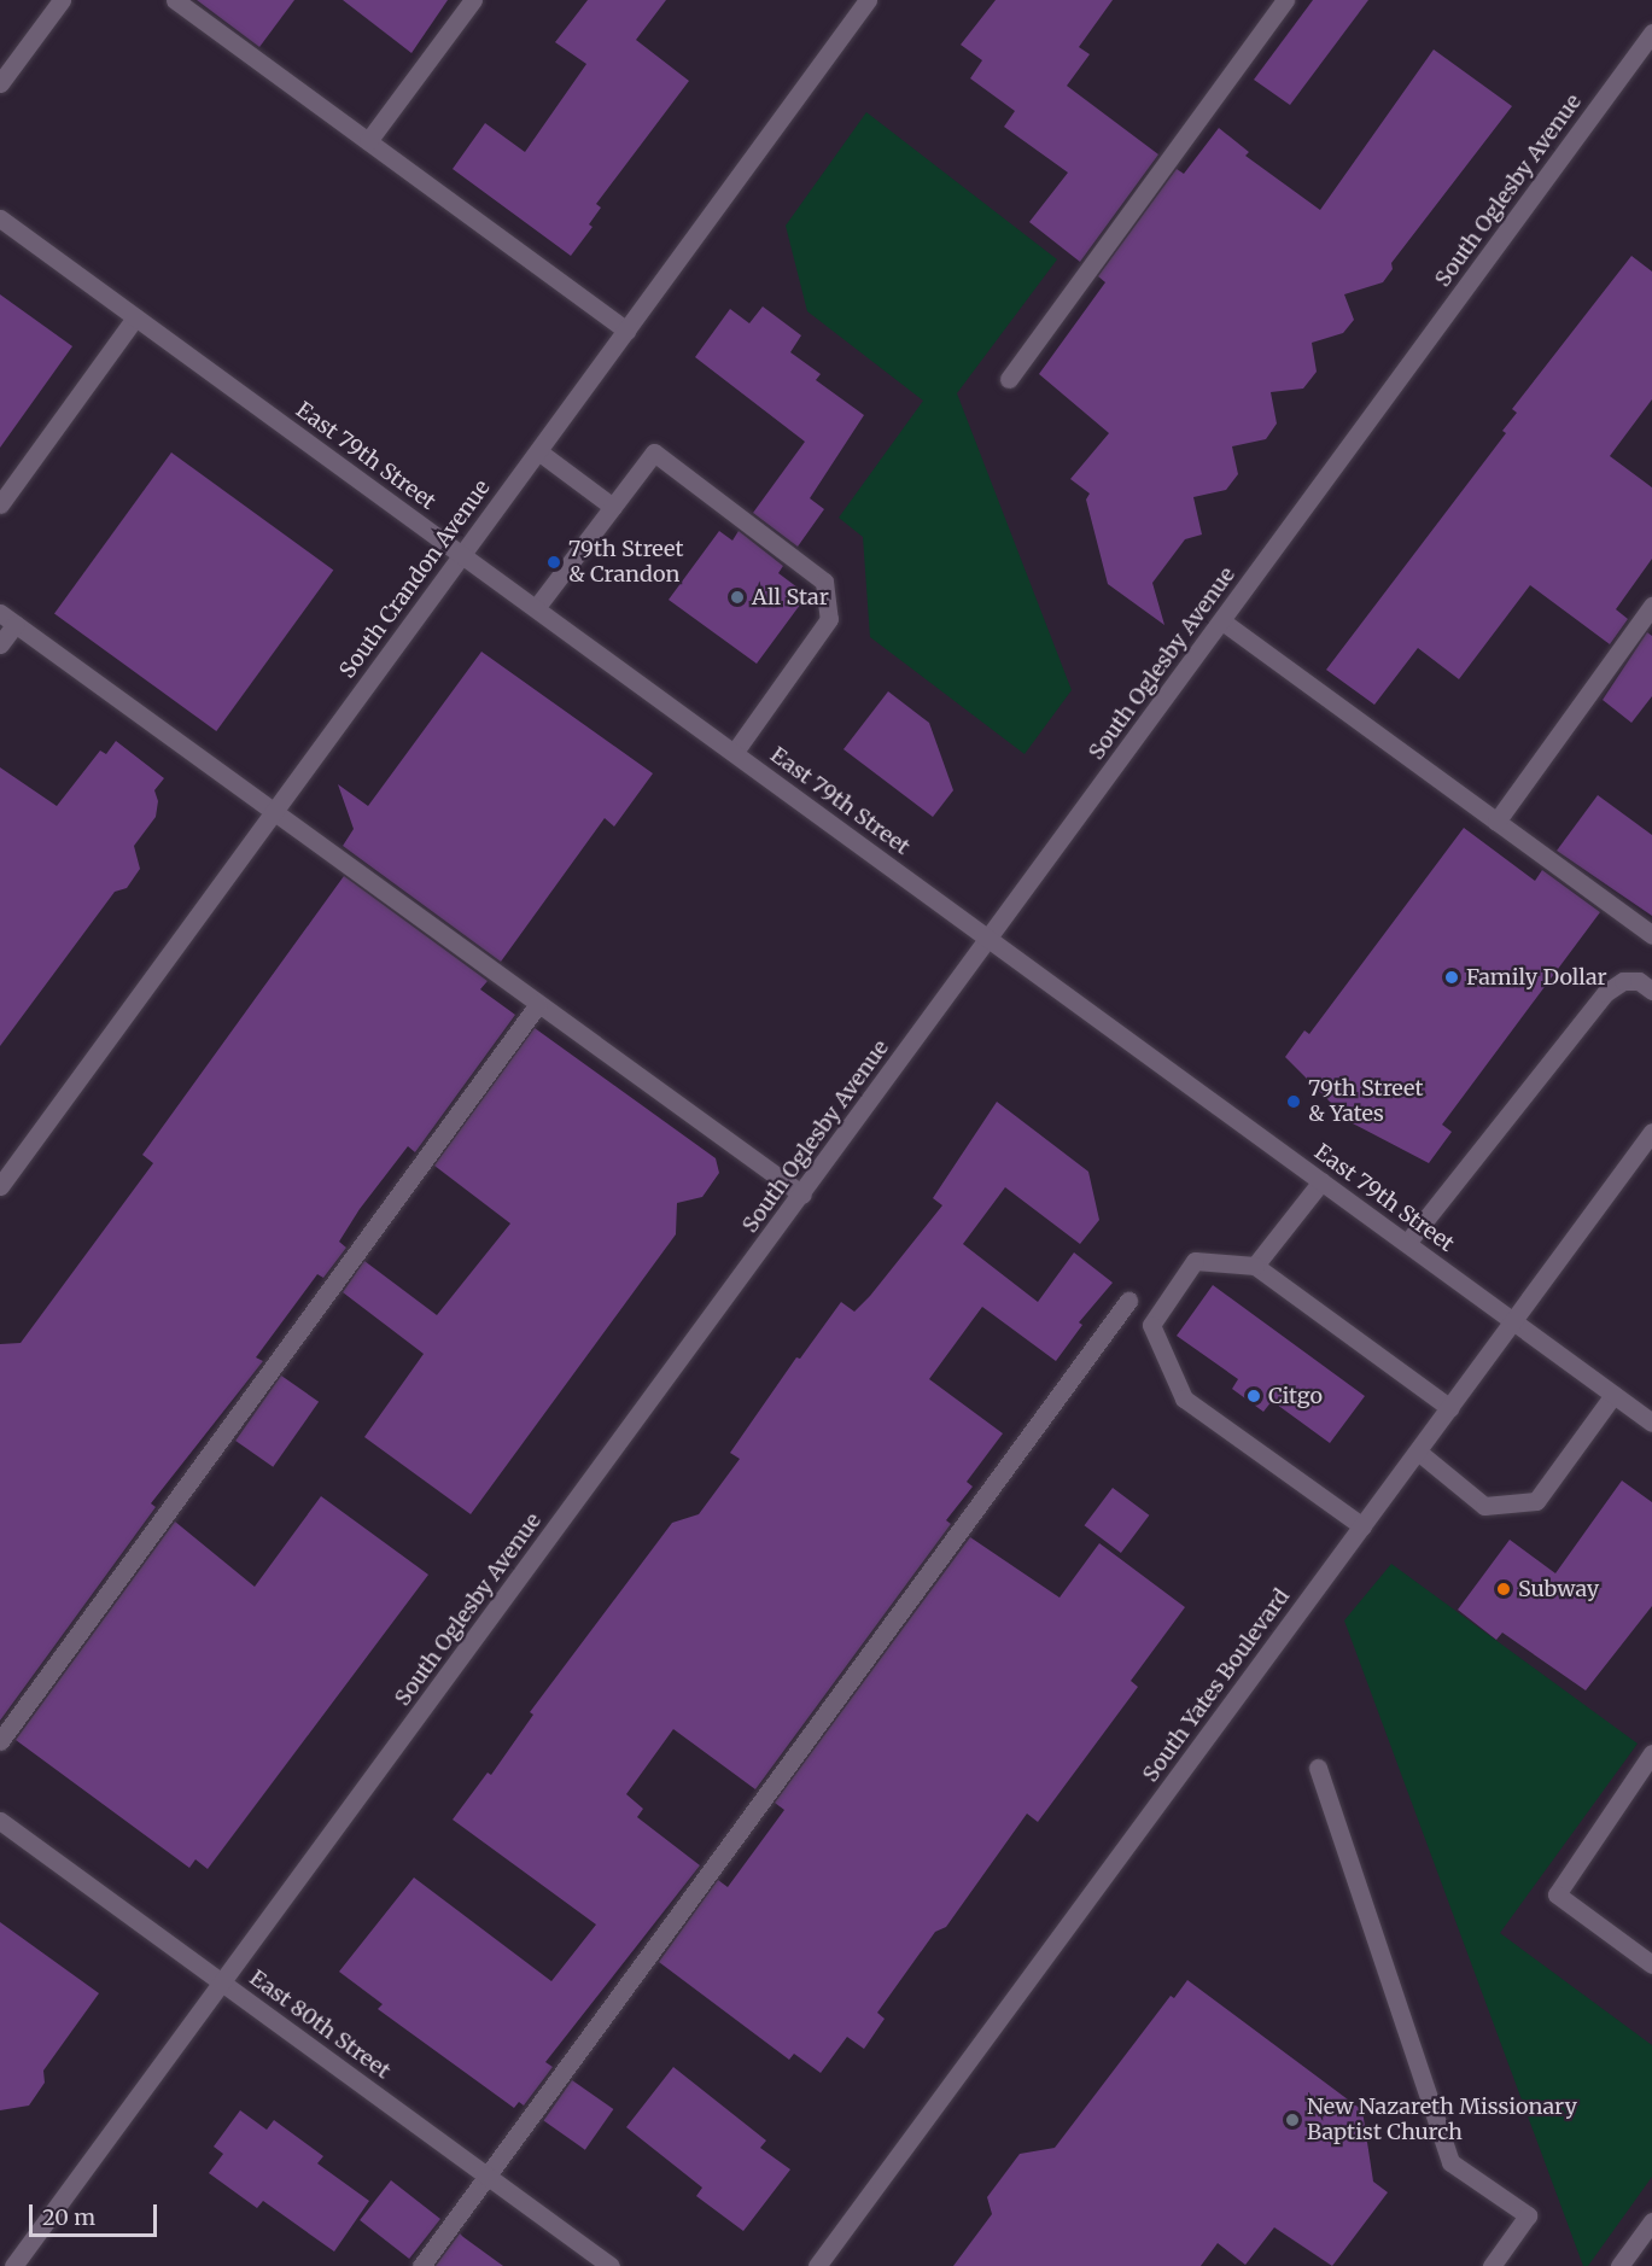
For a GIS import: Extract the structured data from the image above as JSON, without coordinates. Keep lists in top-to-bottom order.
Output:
{
  "streets": {
    "street": [
      "South Oglesby Avenue",
      "East 79th Street",
      "South Crandon Avenue",
      "South Yates Boulevard",
      "East 80th Street"
    ]
  },
  "crossings": [
    ["South Oglesby Avenue", "East 79th Street"],
    ["South Oglesby Avenue", "East 80th Street"],
    ["East 79th Street", "South Crandon Avenue"],
    ["East 79th Street", "South Yates Boulevard"]
  ],
  "places": [
    "79th Street & Crandon",
    "All Star",
    "Family Dollar",
    "79th Street & Yates",
    "Citgo",
    "Subway",
    "New Nazareth Missionary Baptist Church"
  ],
  "scale_bar": "20 m"
}
